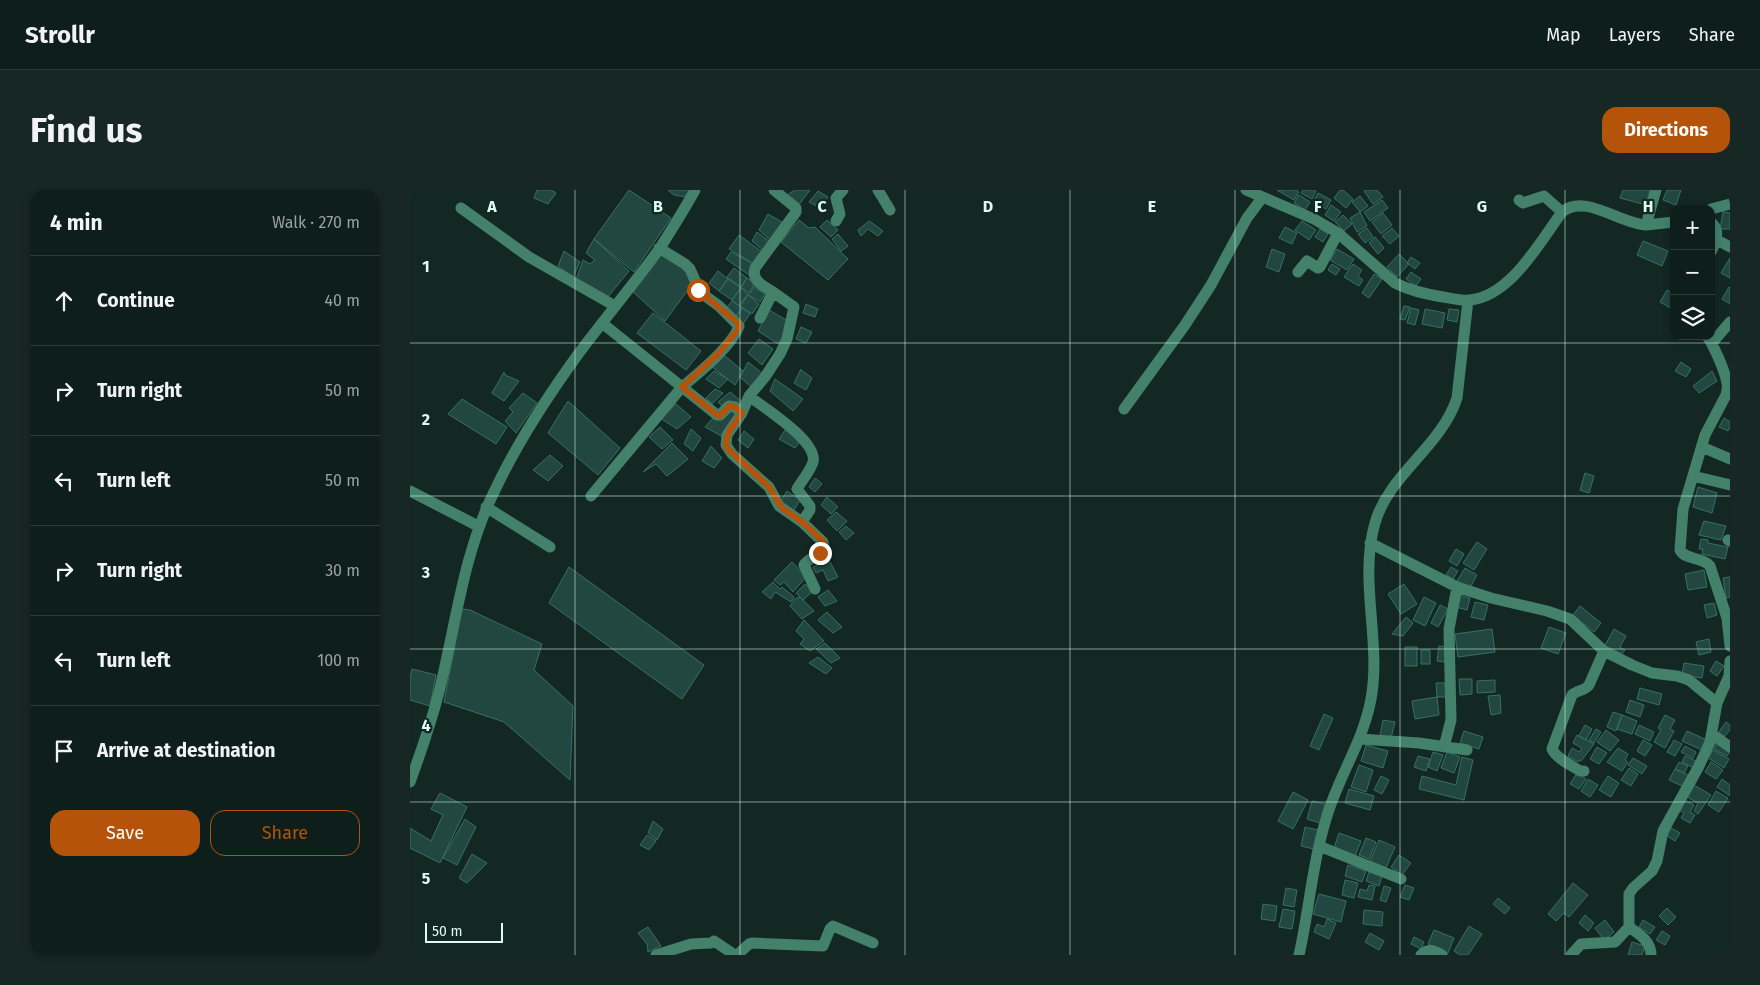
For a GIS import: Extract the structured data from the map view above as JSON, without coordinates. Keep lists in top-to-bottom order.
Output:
{
  "scale_bar": "50 m",
  "page": {
    "header": "Strollr",
    "nav": ["Map", "Layers", "Share"],
    "buttons": [
      "Directions",
      ["Save", "Share"]
    ],
    "title": "Find us",
    "heading": ["4 min", "Walk · 270 m"],
    "map_buttons": ["+", "−"],
    "list": [
      ["Continue", "40 m"],
      ["Turn right", "50 m"],
      ["Turn left", "50 m"],
      ["Turn right", "30 m"],
      ["Turn left", "100 m"],
      "Arrive at destination"
    ],
    "scale": "50 m"
  },
  "grid": {
    "columns": [
      "A",
      "B",
      "C",
      "D",
      "E",
      "F",
      "G",
      "H"
    ],
    "rows": [
      "1",
      "2",
      "3",
      "4",
      "5"
    ]
  }
}
